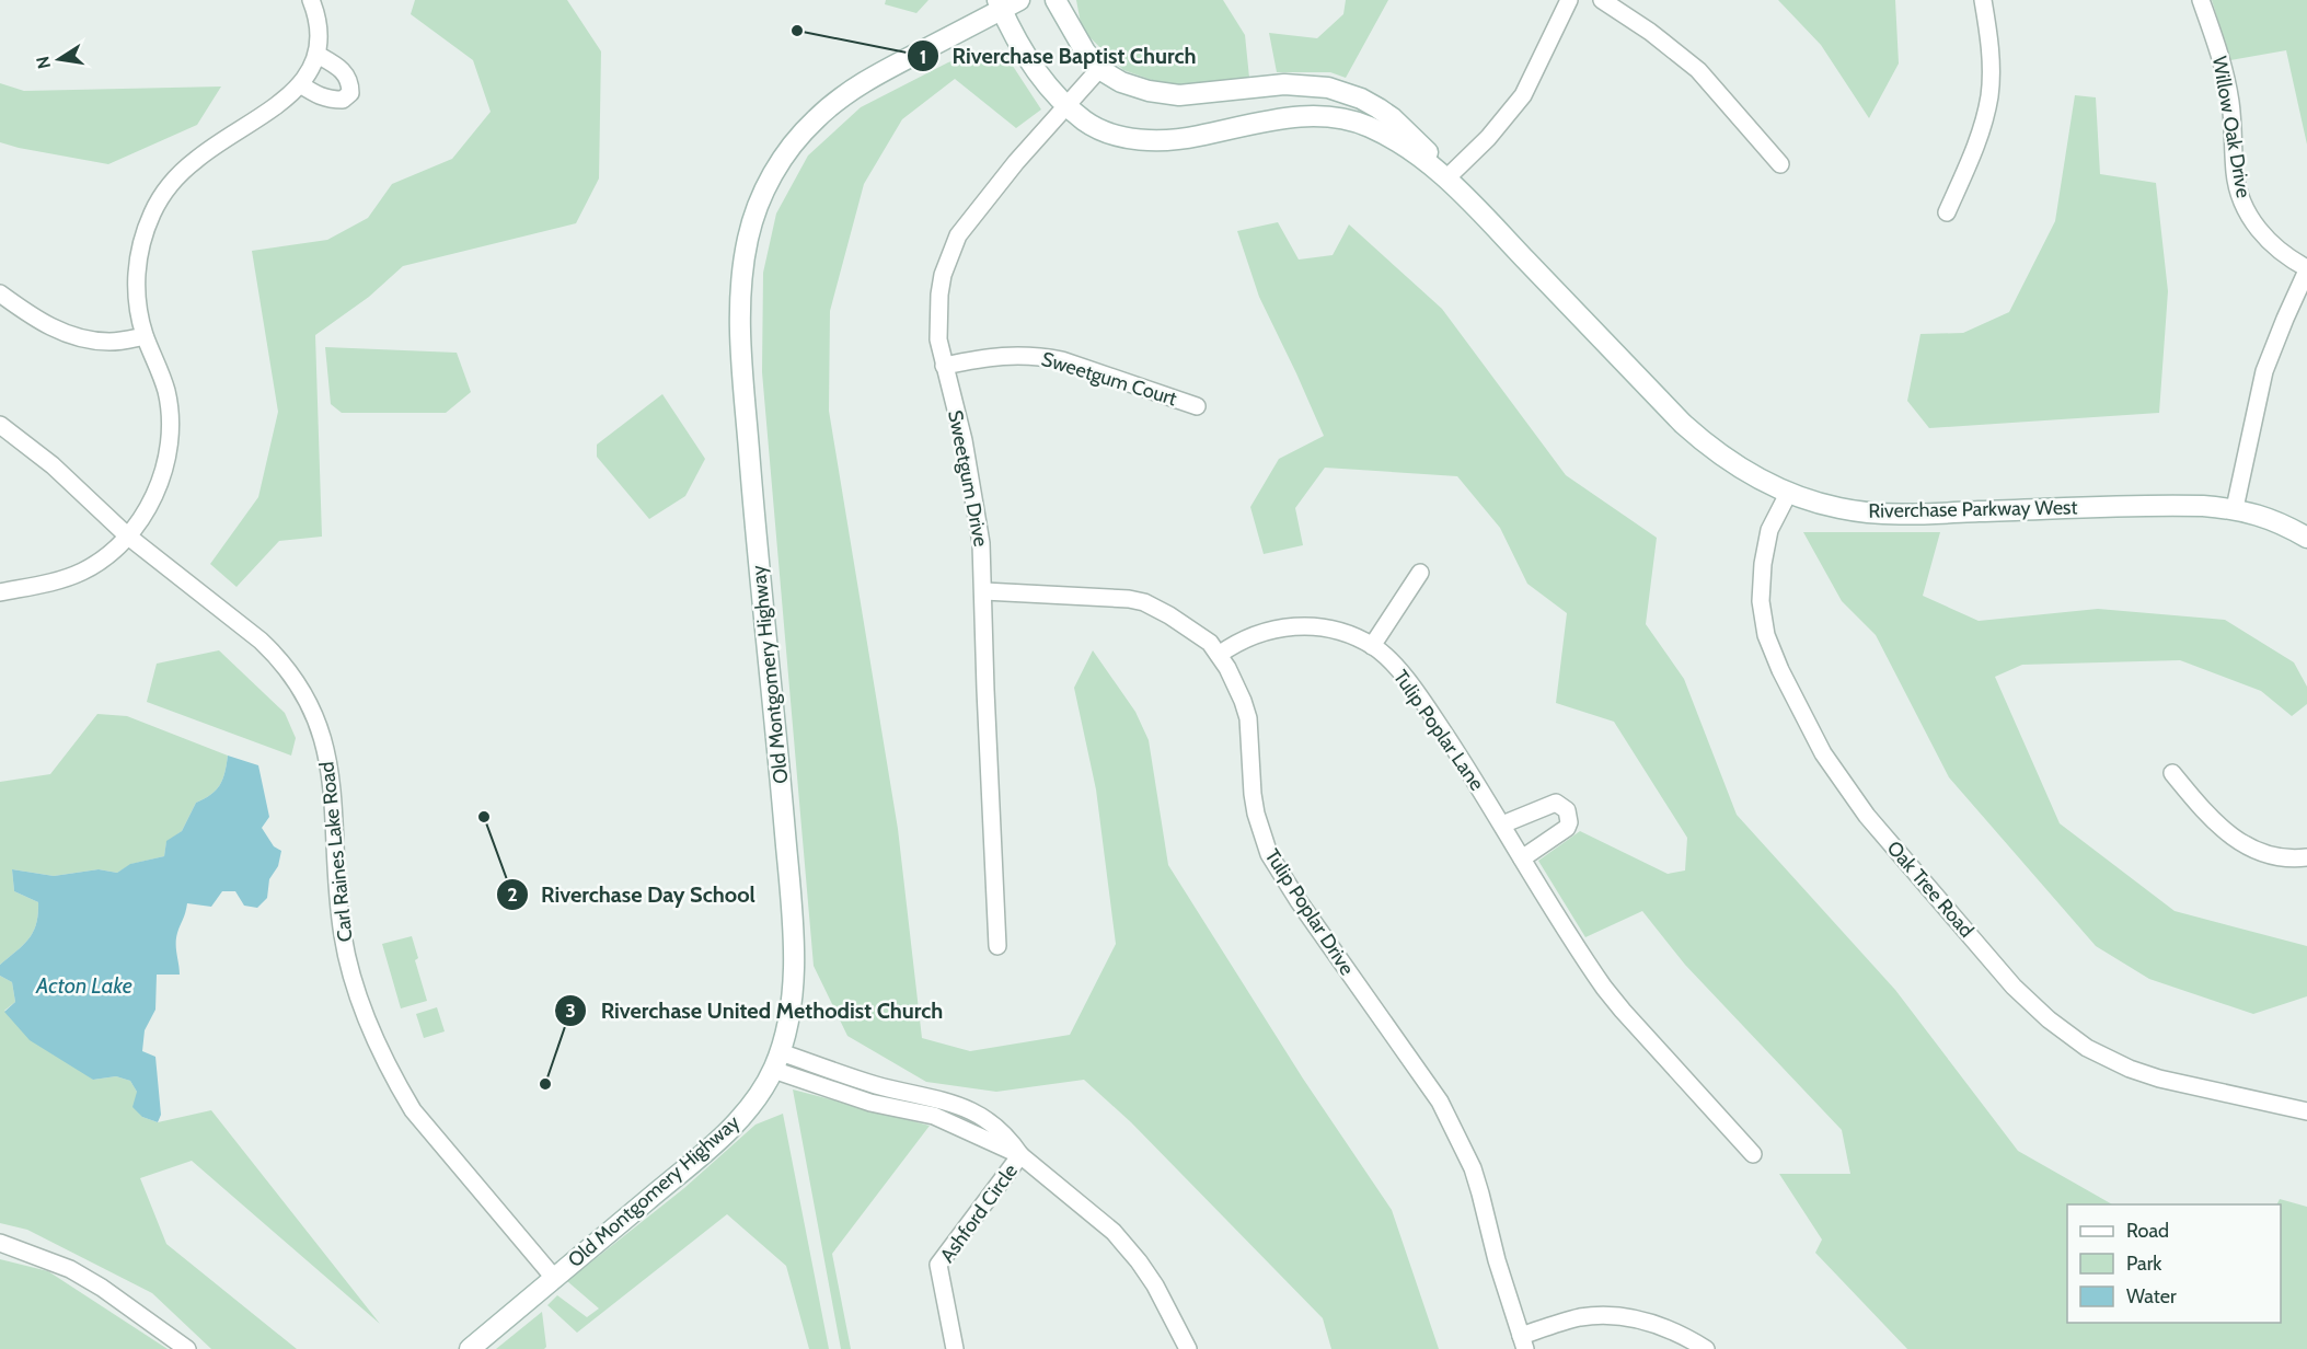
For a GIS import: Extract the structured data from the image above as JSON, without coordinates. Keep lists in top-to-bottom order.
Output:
{
  "streets": {
    "street": [
      "Willow Oak Drive",
      "Sweetgum Court",
      "Sweetgum Drive",
      "Riverchase Parkway West",
      "Old Montgomery Highway",
      "Tulip Poplar Lane",
      "Carl Raines Lake Road",
      "Oak Tree Road",
      "Tulip Poplar Drive",
      "Ashford Circle"
    ]
  },
  "crossings": [
    ["Sweetgum Court", "Sweetgum Drive"],
    ["Sweetgum Drive", "Riverchase Parkway West"],
    ["Sweetgum Drive", "Tulip Poplar Drive"],
    ["Riverchase Parkway West", "Old Montgomery Highway"],
    ["Riverchase Parkway West", "Oak Tree Road"],
    ["Old Montgomery Highway", "Carl Raines Lake Road"],
    ["Tulip Poplar Lane", "Tulip Poplar Drive"]
  ],
  "water": ["Acton Lake"],
  "places": ["Riverchase Baptist Church", "Riverchase Day School", "Riverchase United Methodist Church"],
  "legend": ["Road", "Park", "Water"],
  "north": "left"
}
